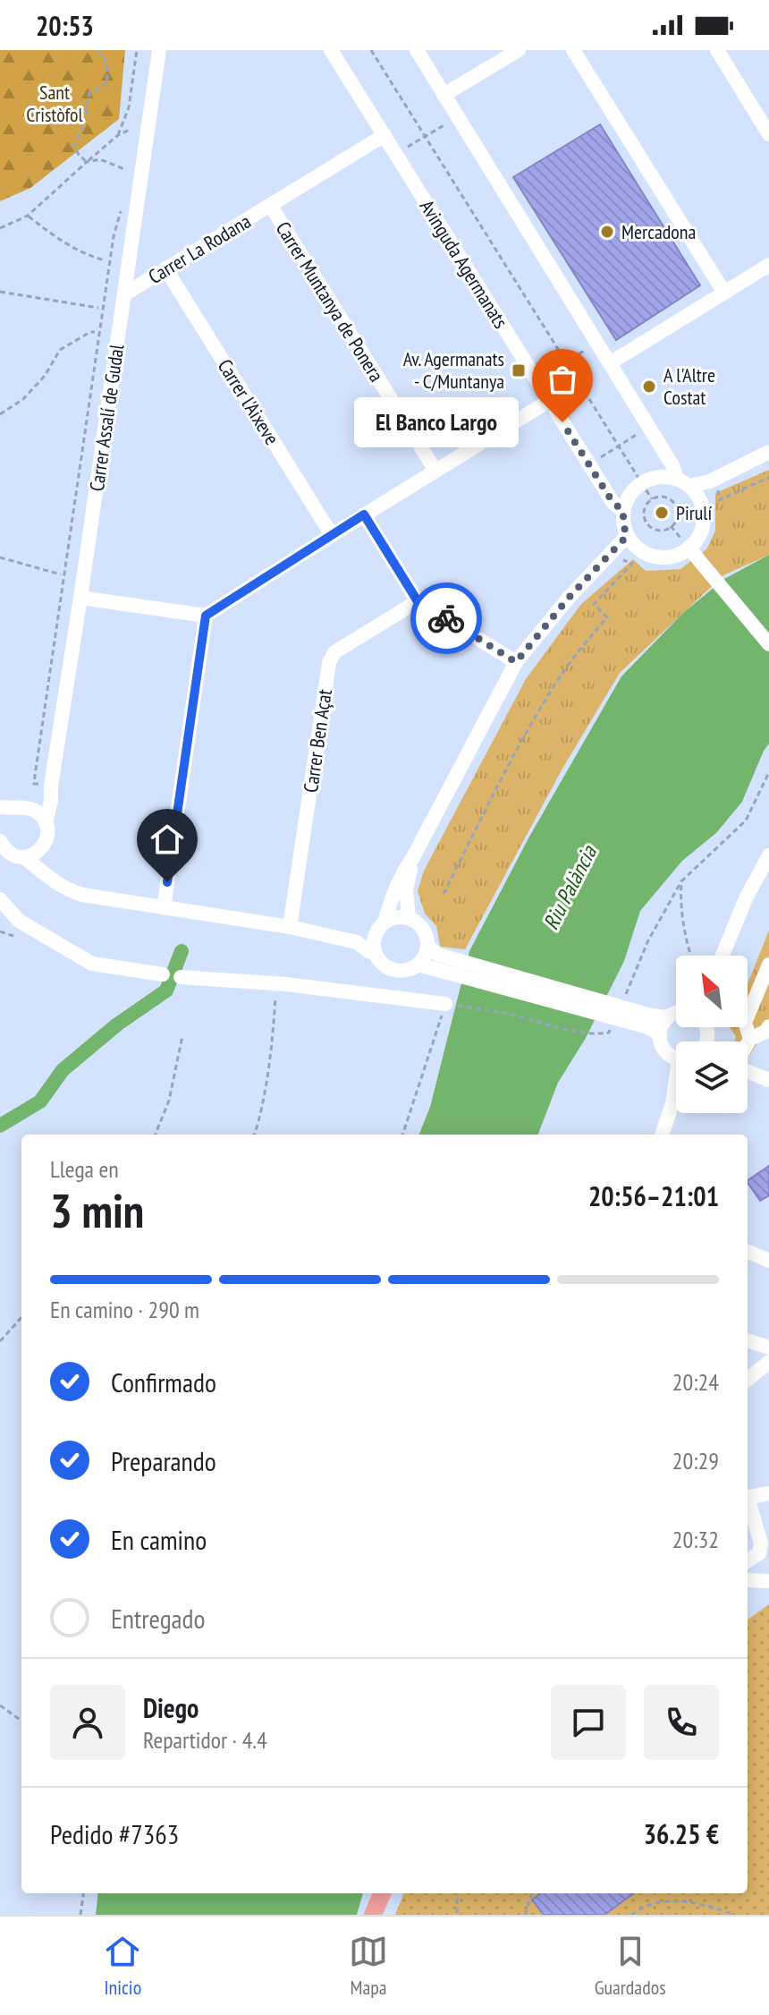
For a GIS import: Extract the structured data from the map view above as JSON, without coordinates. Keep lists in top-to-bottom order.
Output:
{
  "streets": {
    "street": [
      "Carrer La Rodana",
      "Avinguda Agermanats",
      "Carrer Muntanya de Ponera",
      "Carrer l'Aixeve",
      "Carrer Assalí de Gudal",
      "Carrer Ben Açat"
    ]
  },
  "crossings": [
    ["Carrer La Rodana", "Avinguda Agermanats"],
    ["Carrer La Rodana", "Carrer Muntanya de Ponera"],
    ["Carrer La Rodana", "Carrer l'Aixeve"],
    ["Carrer La Rodana", "Carrer Assalí de Gudal"]
  ],
  "water": ["Riu Palància"],
  "parks": ["Sant Cristòfol"],
  "places": {
    "other": [
      "Mercadona",
      "A l'Altre Costat",
      "El Banco Largo",
      "Pirulí"
    ],
    "transit": ["Av. Agermanats - C/Muntanya"]
  },
  "north": "top left",
  "page": {
    "status": "20:53",
    "bubble": "El Banco Largo",
    "heading": ["3 min", "Llega en", "20:56–21:01"],
    "panel": [
      "Diego",
      "Repartidor · 4.4",
      "Pedido #7363",
      "36.25 €"
    ],
    "bar": "En camino · 290 m",
    "list": [
      ["Confirmado", "20:24"],
      ["Preparando", "20:29"],
      ["En camino", "20:32"],
      "Entregado"
    ],
    "tabs": ["Inicio", "Mapa", "Guardados"]
  }
}
